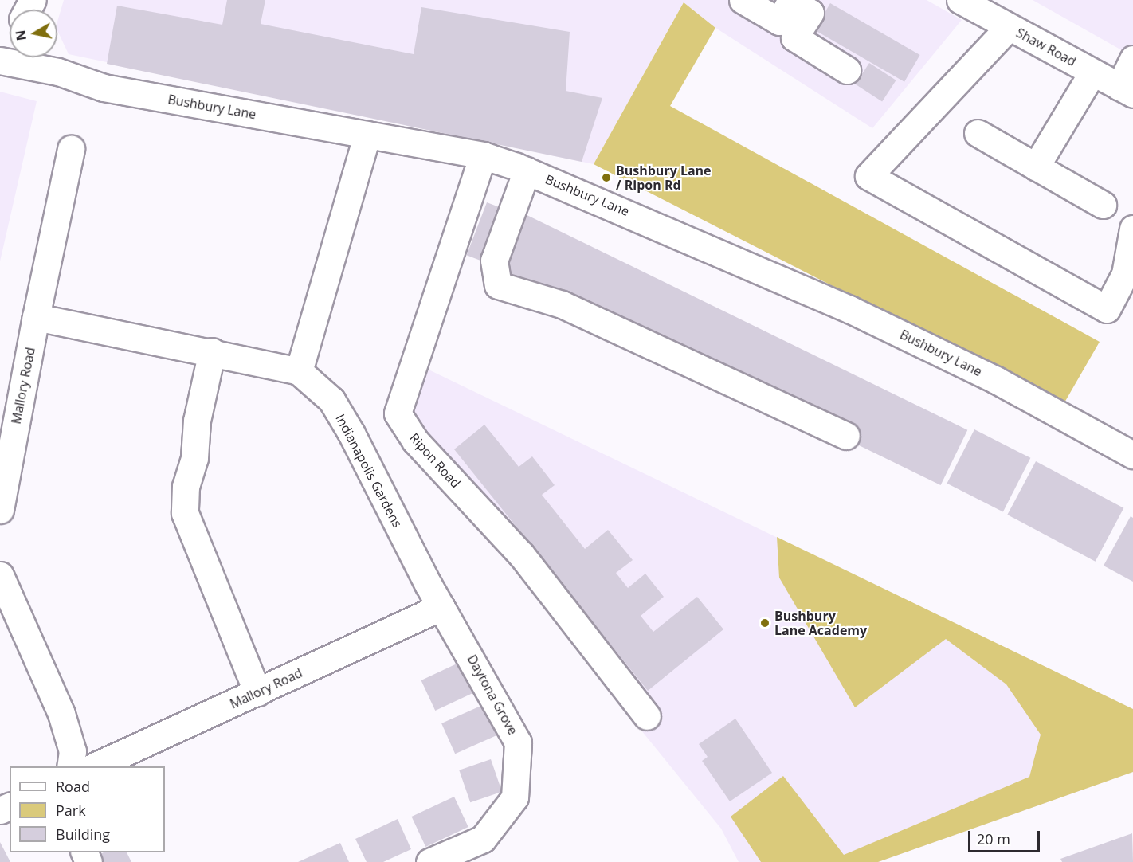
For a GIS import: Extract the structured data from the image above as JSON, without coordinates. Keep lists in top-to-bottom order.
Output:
{
  "streets": {
    "street": [
      "Shaw Road",
      "Bushbury Lane",
      "Mallory Road",
      "Ripon Road",
      "Indianapolis Gardens",
      "Daytona Grove"
    ]
  },
  "crossings": [
    ["Bushbury Lane", "Ripon Road"],
    ["Mallory Road", "Indianapolis Gardens"],
    ["Mallory Road", "Daytona Grove"],
    ["Indianapolis Gardens", "Daytona Grove"]
  ],
  "places": ["Bushbury Lane / Ripon Rd", "Bushbury Lane Academy"],
  "legend": ["Road", "Park", "Building"],
  "scale_bar": "20 m",
  "north": "left"
}
